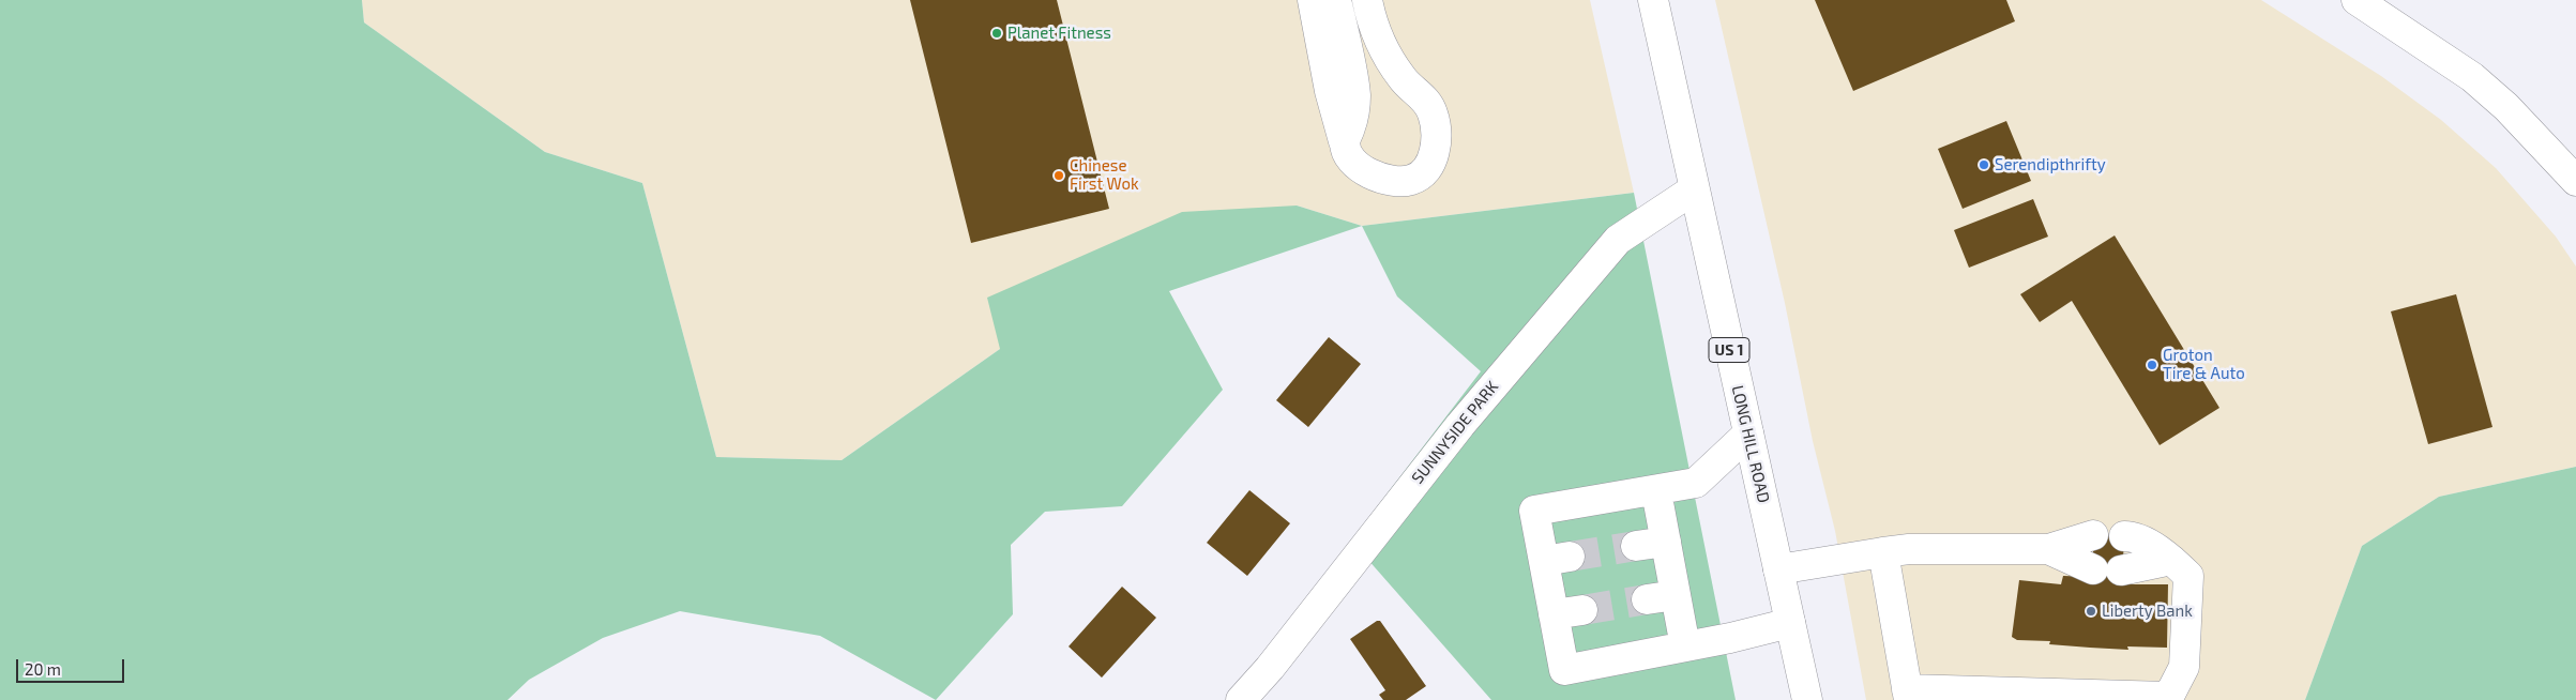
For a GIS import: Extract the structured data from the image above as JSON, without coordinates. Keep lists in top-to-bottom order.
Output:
{
  "streets": {
    "street": ["US 1", "SUNNYSIDE PARK", "LONG HILL ROAD"]
  },
  "crossings": [
    ["SUNNYSIDE PARK", "LONG HILL ROAD"]
  ],
  "places": [
    "Planet Fitness",
    "Serendipthrifty",
    "Chinese First Wok",
    "Groton Tire & Auto",
    "Liberty Bank"
  ],
  "scale_bar": "20 m"
}
